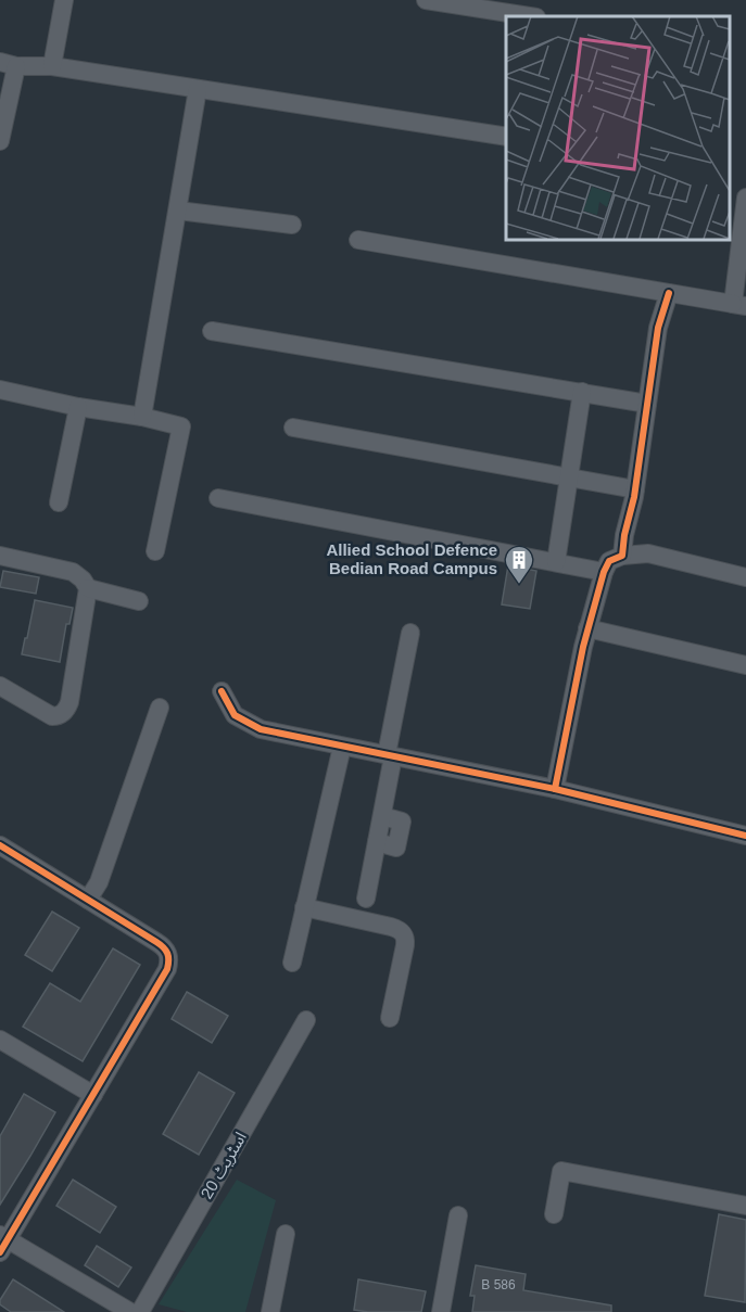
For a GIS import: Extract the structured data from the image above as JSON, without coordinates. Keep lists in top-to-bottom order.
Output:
{
  "streets": {
    "street": ["اسٹریٹ 20"]
  },
  "places": {
    "building": ["Allied School Defence Bedian Road Campus"]
  },
  "house_numbers": ["B 586"]
}
